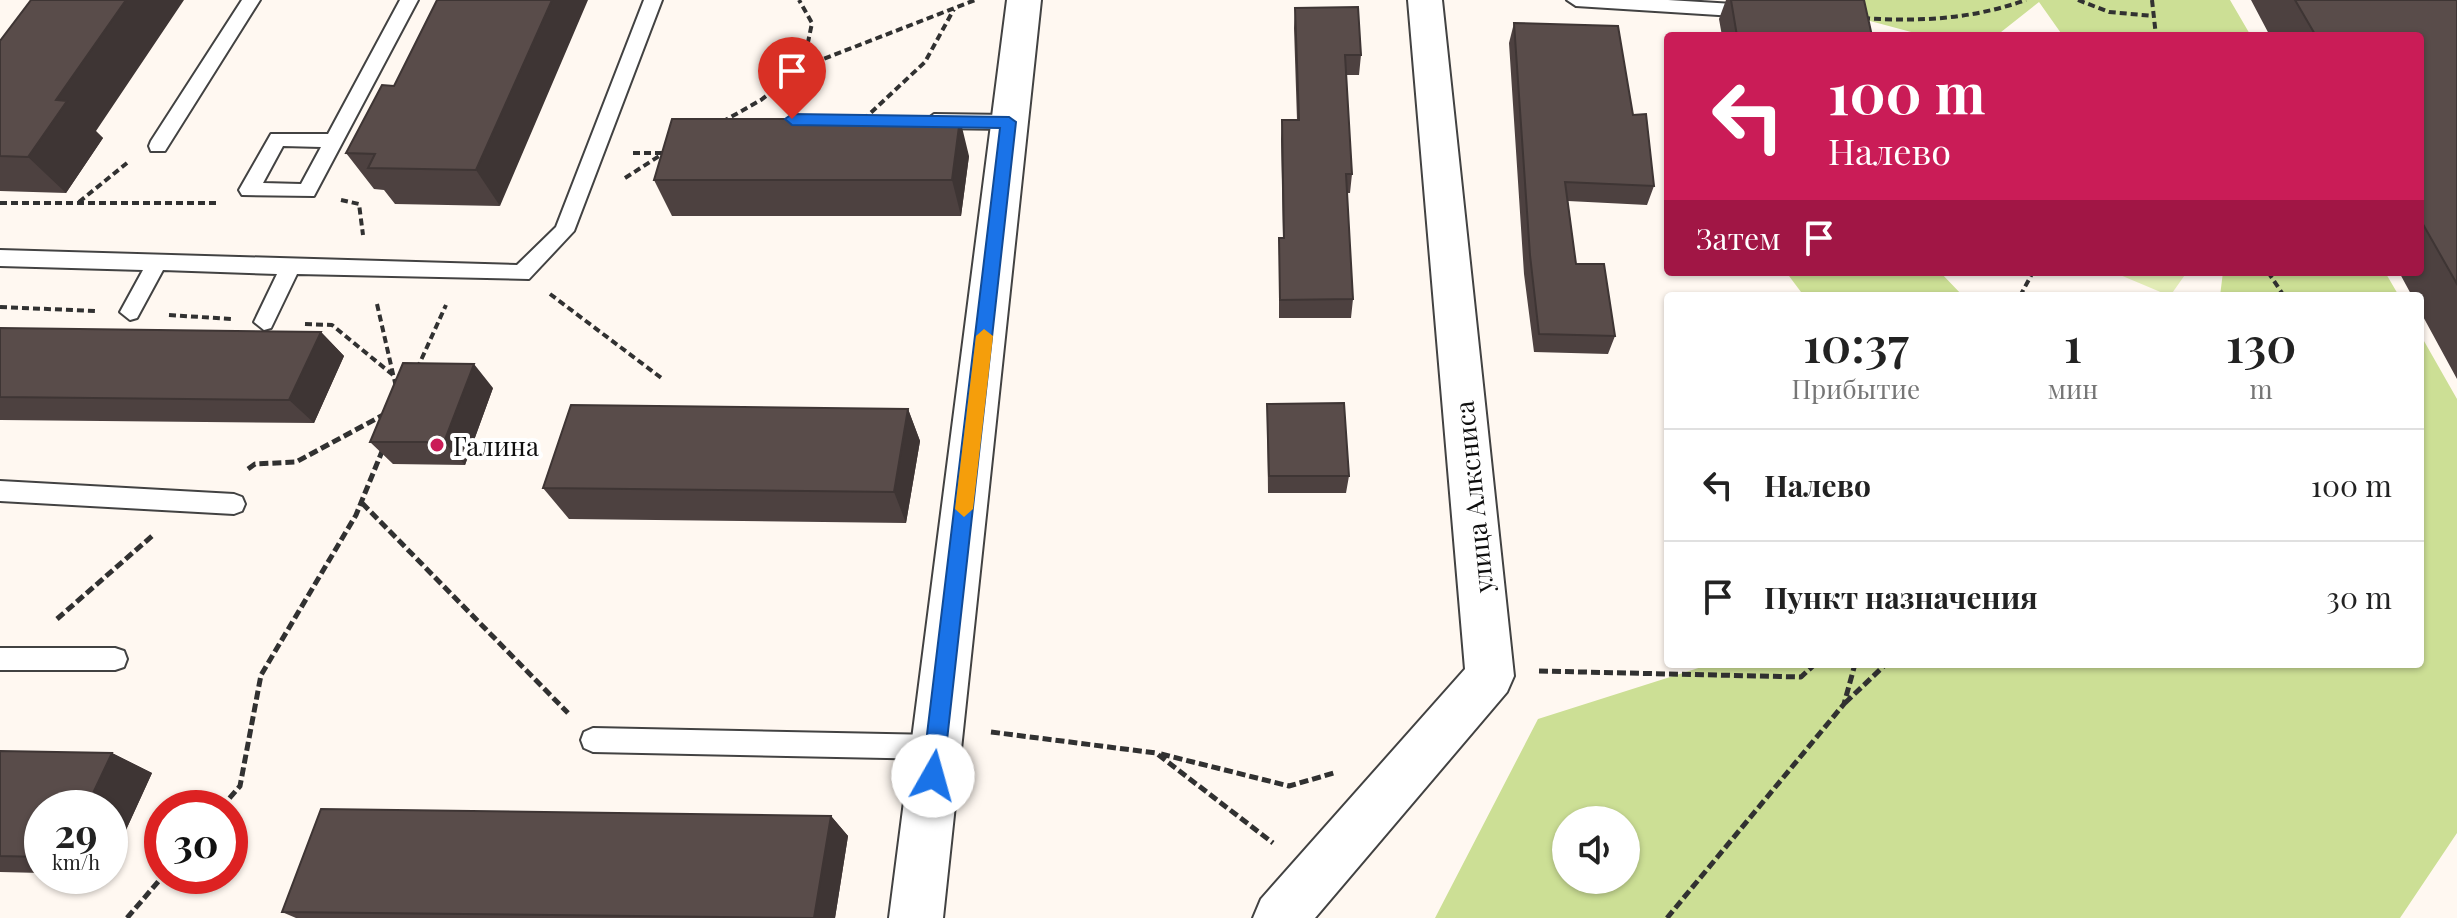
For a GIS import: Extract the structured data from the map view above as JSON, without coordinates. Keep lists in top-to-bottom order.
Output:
{
  "streets": {
    "street": ["улица Алксниса"]
  },
  "places": ["Галина"],
  "page": {
    "turn": ["100 m", "Налево"],
    "then": "Затем",
    "eta": [
      "10:37",
      "Прибытие",
      "1",
      "мин",
      "130",
      "m"
    ],
    "list": [
      {
        "name": "Налево",
        "value": "100 m"
      },
      {
        "name": "Пункт назначения",
        "value": "30 m"
      }
    ],
    "speed": "29 km/h",
    "limit": "30"
  }
}
